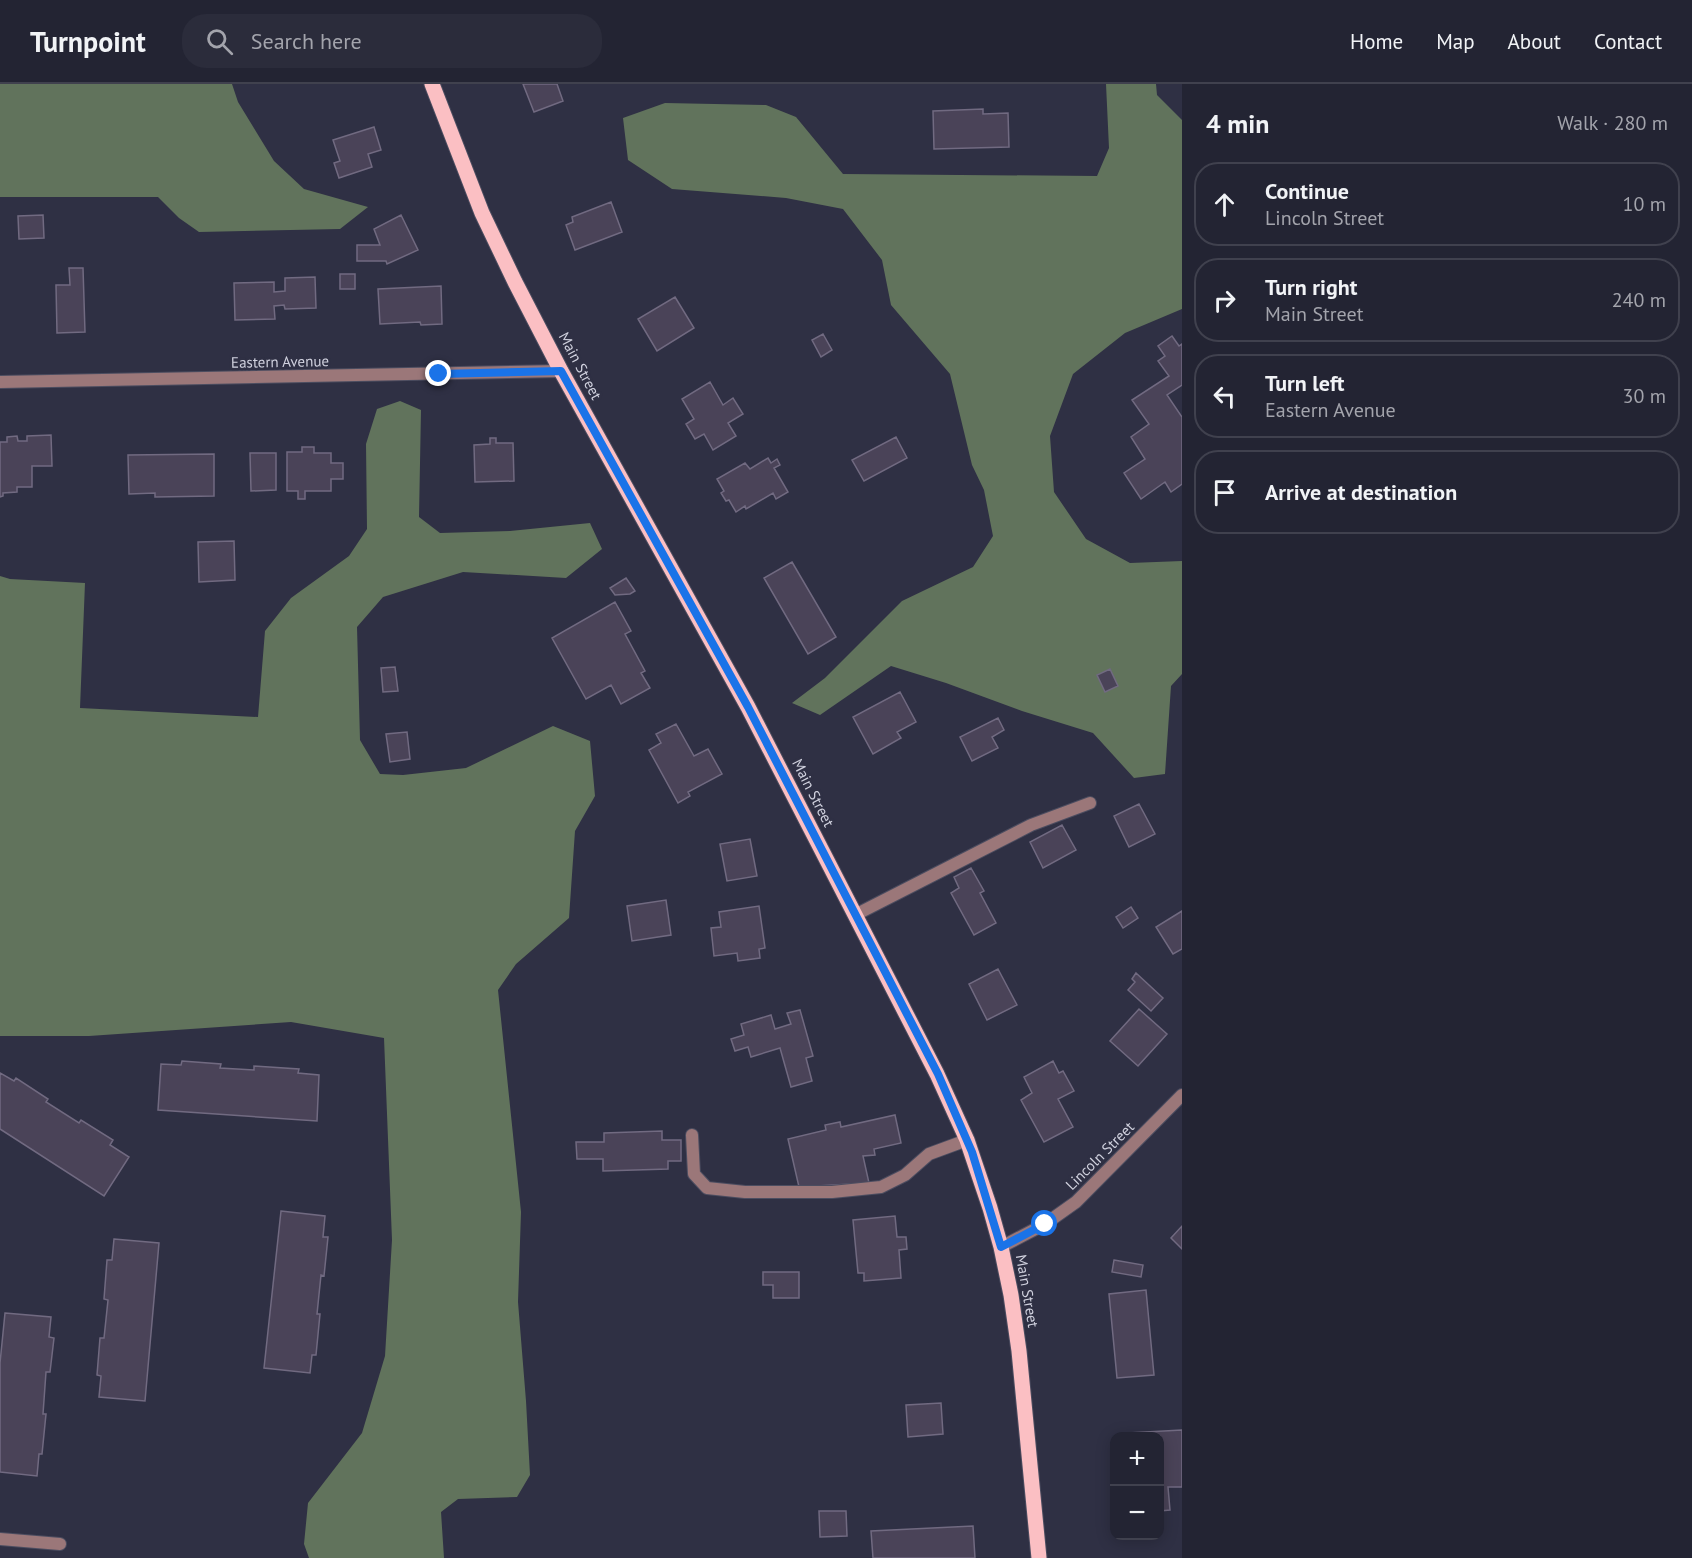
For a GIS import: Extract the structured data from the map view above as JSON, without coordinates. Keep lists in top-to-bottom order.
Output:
{
  "streets": {
    "main road": ["Main Street"],
    "street": ["Eastern Avenue", "Lincoln Street"]
  },
  "crossings": [
    ["Eastern Avenue", "Main Street"],
    ["Main Street", "Lincoln Street"]
  ],
  "page": {
    "header": "Turnpoint",
    "search": "Search here",
    "nav": [
      "Home",
      "Map",
      "About",
      "Contact"
    ],
    "heading": ["4 min", "Walk · 280 m"],
    "list": [
      ["Continue", "Lincoln Street", "10 m"],
      ["Turn right", "Main Street", "240 m"],
      ["Turn left", "Eastern Avenue", "30 m"],
      "Arrive at destination"
    ],
    "map_buttons": ["+", "−"]
  }
}
